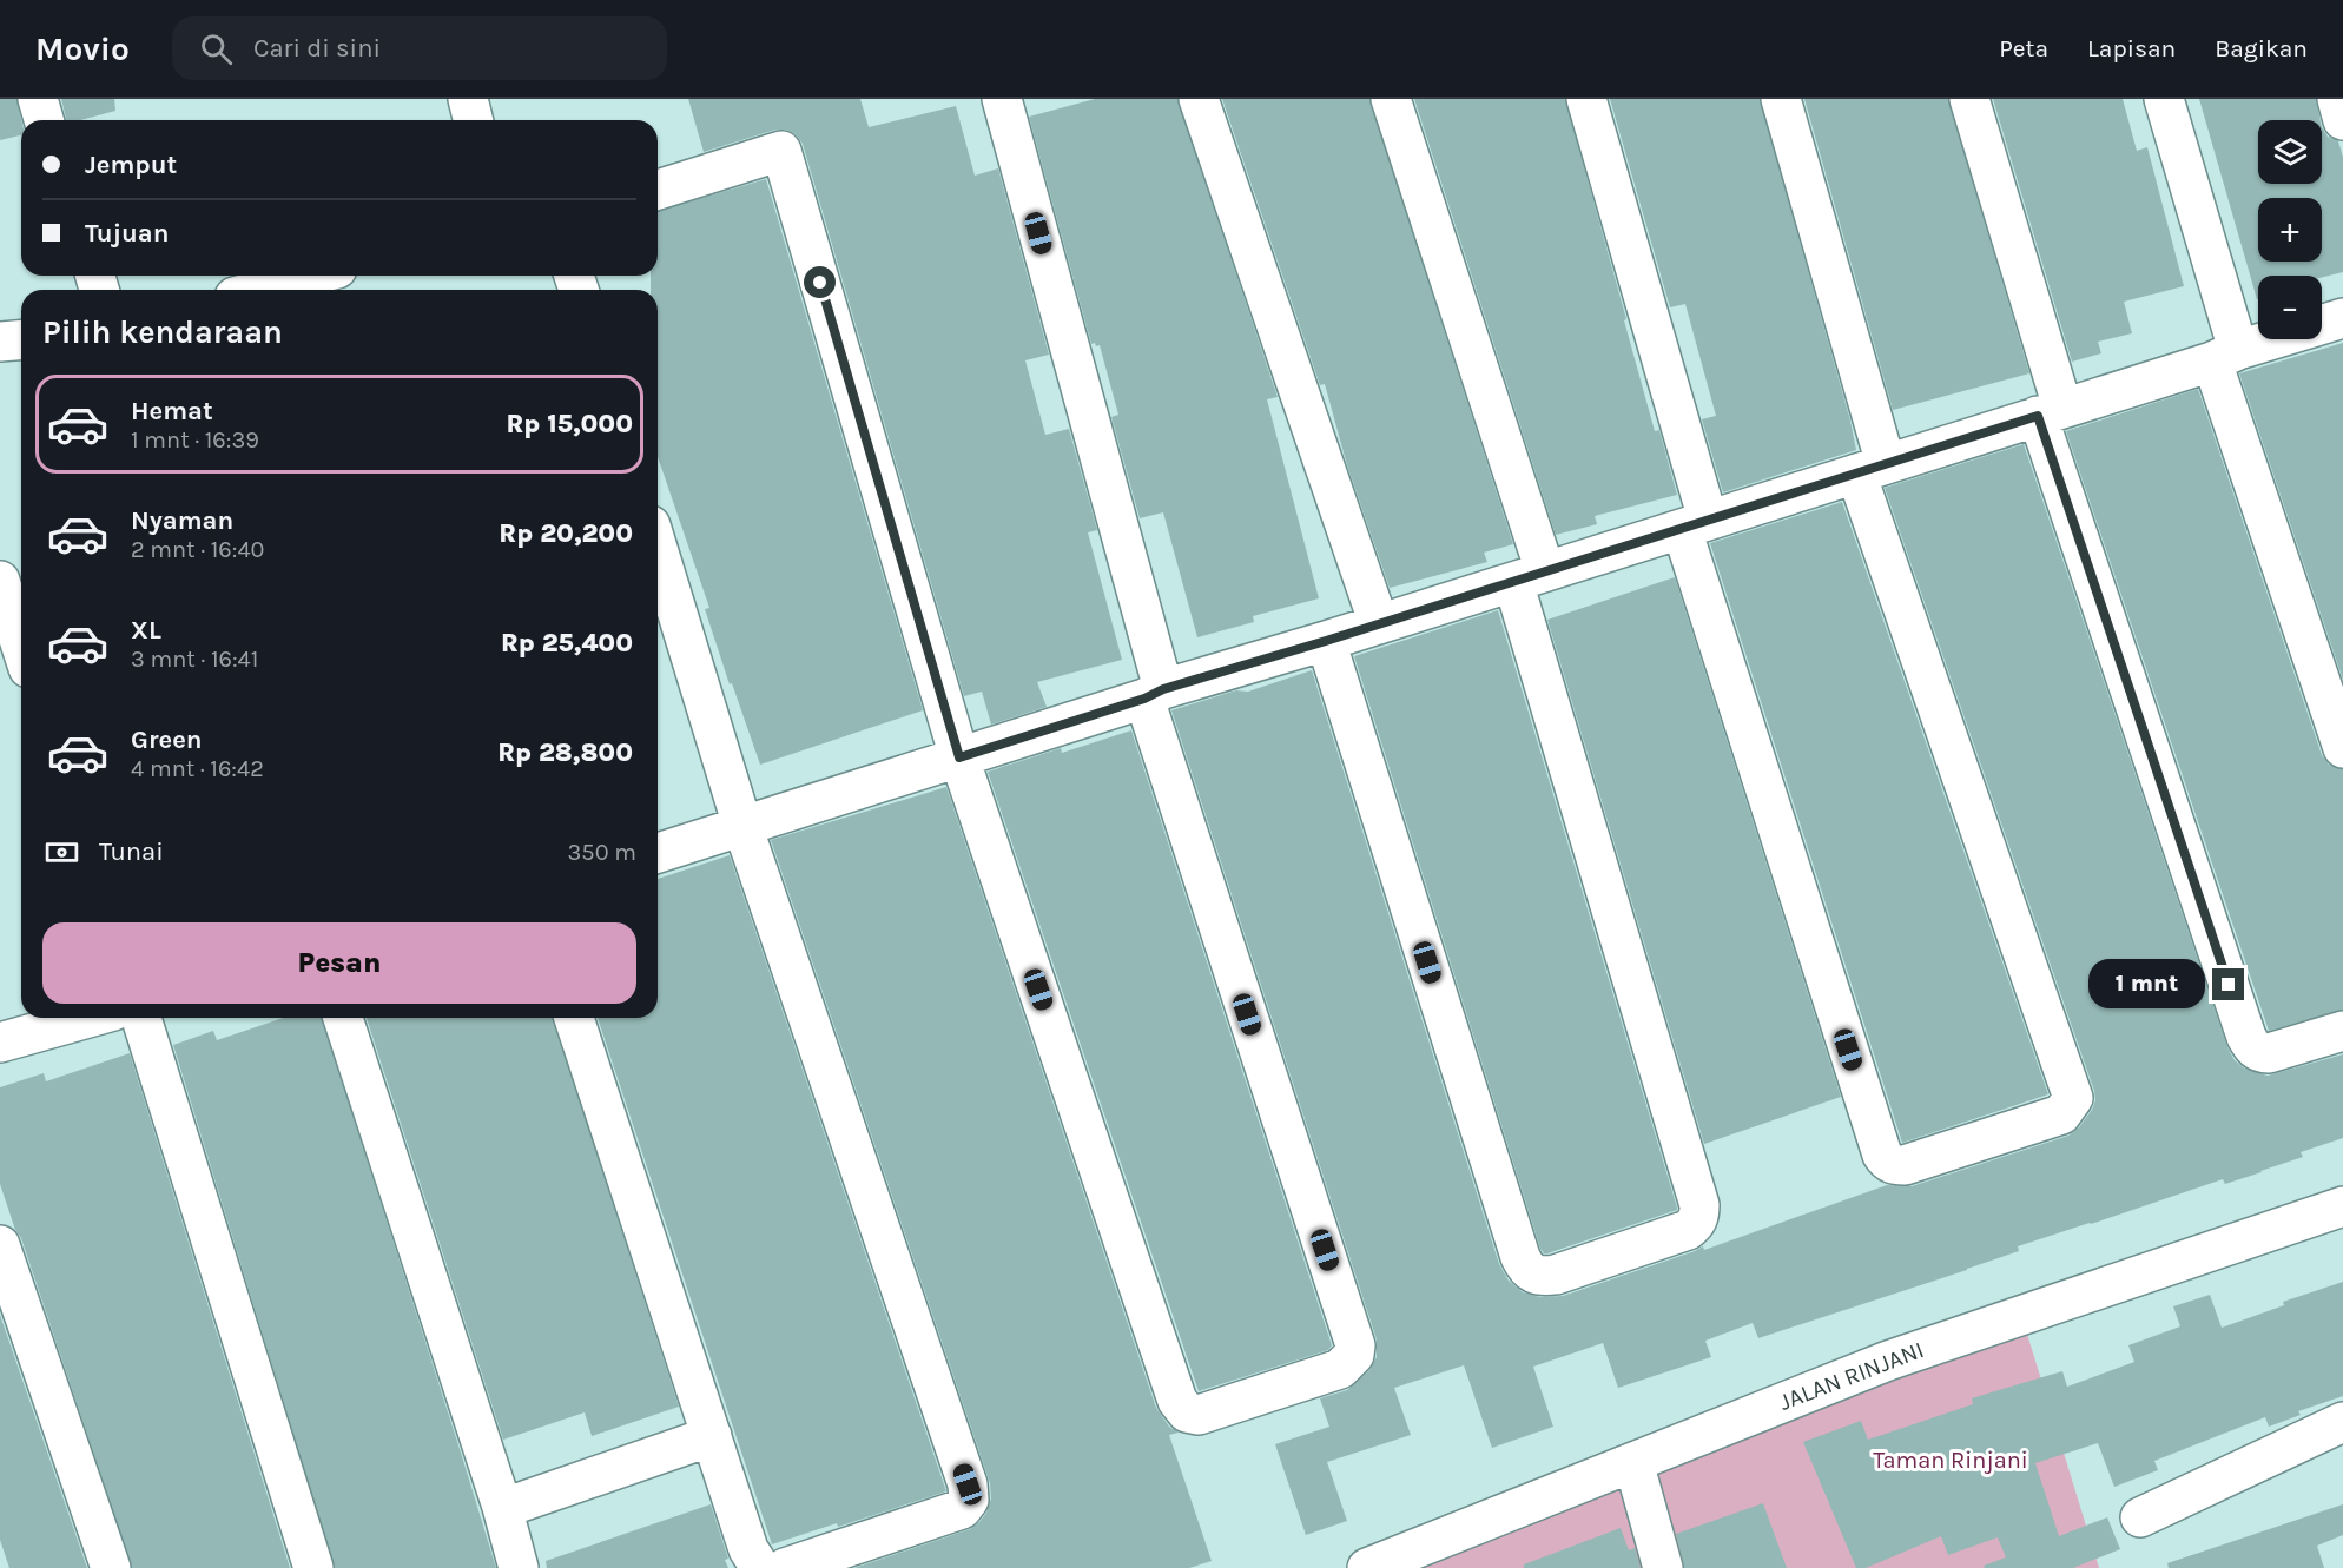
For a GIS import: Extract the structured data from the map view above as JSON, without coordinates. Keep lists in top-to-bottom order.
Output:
{
  "streets": {
    "street": ["JALAN RINJANI"]
  },
  "parks": ["Taman Rinjani"],
  "page": {
    "header": "Movio",
    "search": "Cari di sini",
    "nav": ["Peta", "Lapisan", "Bagikan"],
    "map_buttons": ["+", "−"],
    "banner": ["Jemput", "Tujuan"],
    "heading": "Pilih kendaraan",
    "list": [
      {
        "name": "Hemat",
        "note": "1 mnt · 16:39",
        "value": "Rp 15,000"
      },
      {
        "name": "Nyaman",
        "note": "2 mnt · 16:40",
        "value": "Rp 20,200"
      },
      {
        "name": "XL",
        "note": "3 mnt · 16:41",
        "value": "Rp 25,400"
      },
      {
        "name": "Green",
        "note": "4 mnt · 16:42",
        "value": "Rp 28,800"
      }
    ],
    "pay": ["Tunai", "350 m"],
    "buttons": "Pesan",
    "bubble": "1 mnt"
  }
}
